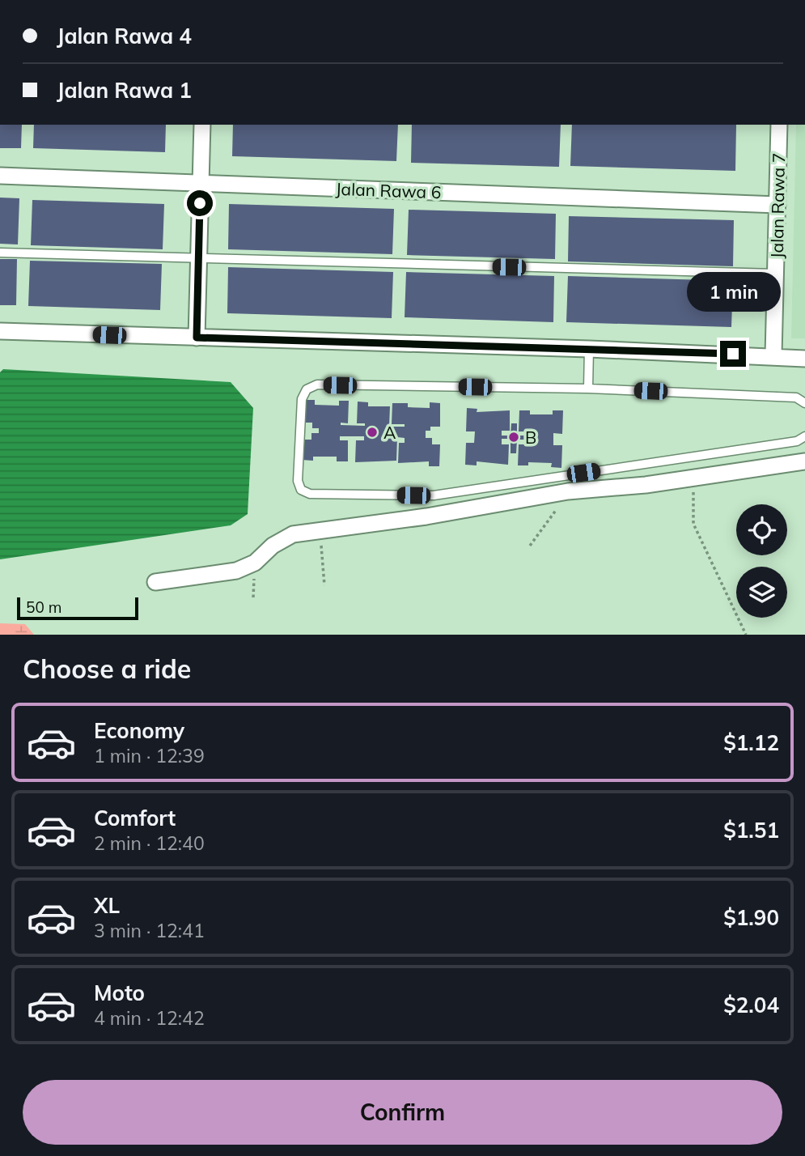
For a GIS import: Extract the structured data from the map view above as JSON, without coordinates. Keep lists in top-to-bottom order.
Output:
{
  "streets": {
    "street": ["Jalan Rawa 6", "Jalan Rawa 7"]
  },
  "crossings": [
    ["Jalan Rawa 6", "Jalan Rawa 7"]
  ],
  "places": ["A", "B"],
  "scale_bar": "50 m",
  "page": {
    "banner": ["Jalan Rawa 4", "Jalan Rawa 1"],
    "bubble": "1 min",
    "scale": "50 m",
    "heading": "Choose a ride",
    "list": [
      {
        "name": "Economy",
        "note": "1 min · 12:39",
        "value": "$1.12"
      },
      {
        "name": "Comfort",
        "note": "2 min · 12:40",
        "value": "$1.51"
      },
      {
        "name": "XL",
        "note": "3 min · 12:41",
        "value": "$1.90"
      },
      {
        "name": "Moto",
        "note": "4 min · 12:42",
        "value": "$2.04"
      }
    ],
    "buttons": "Confirm"
  }
}
